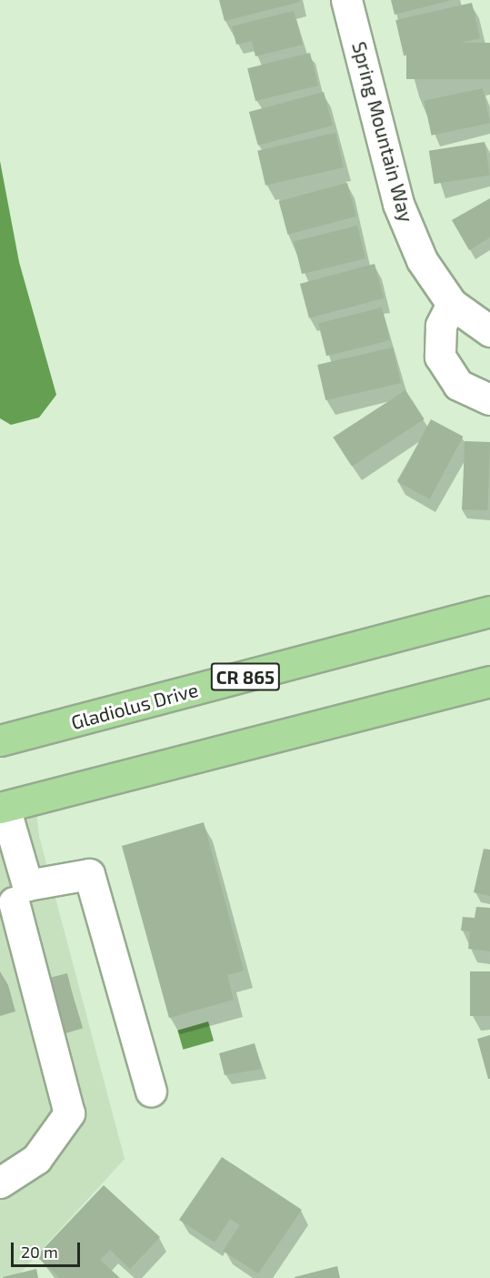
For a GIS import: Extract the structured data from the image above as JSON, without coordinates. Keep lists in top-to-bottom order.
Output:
{
  "streets": {
    "main road": ["CR 865", "Gladiolus Drive"],
    "street": ["Spring Mountain Way"]
  },
  "scale_bar": "20 m"
}
